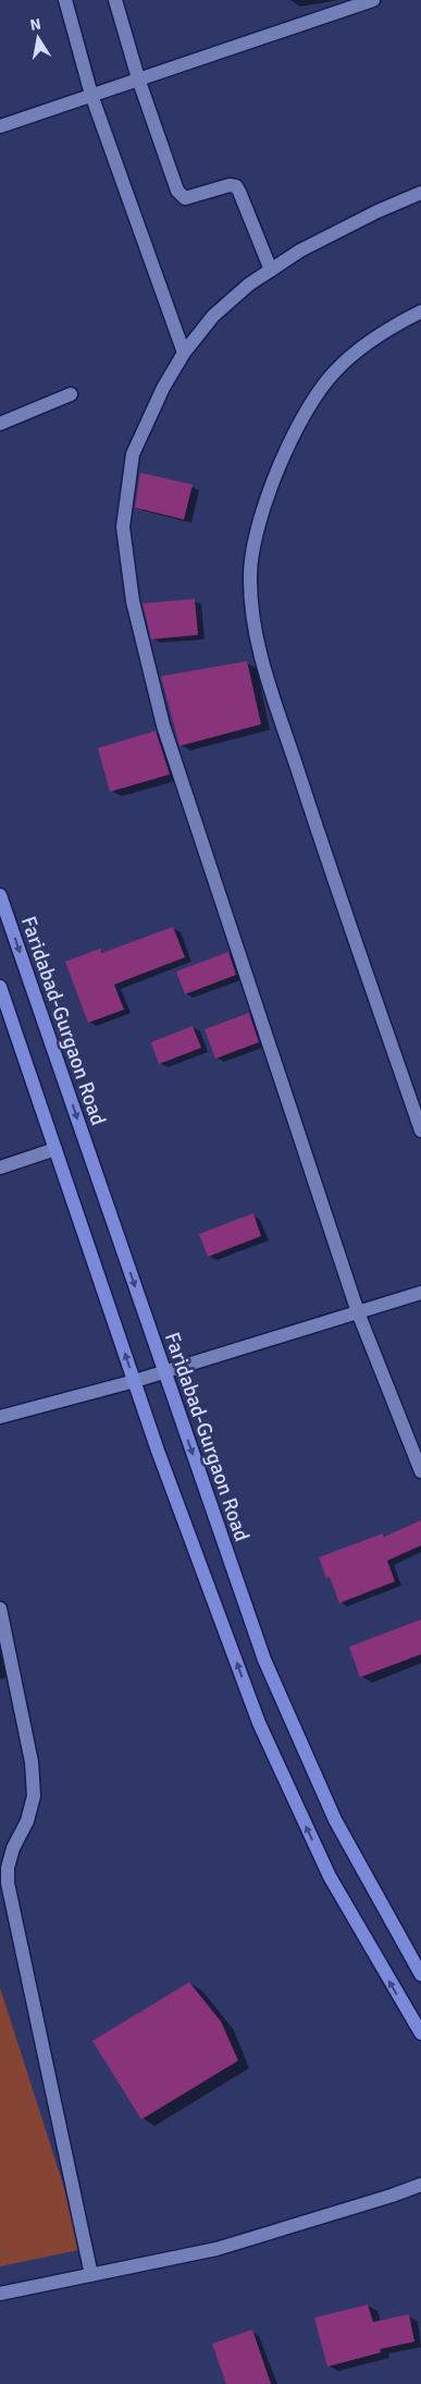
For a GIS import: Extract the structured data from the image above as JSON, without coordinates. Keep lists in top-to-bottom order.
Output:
{
  "streets": {
    "main road": ["Faridabad-Gurgaon Road"]
  },
  "north": "top"
}
